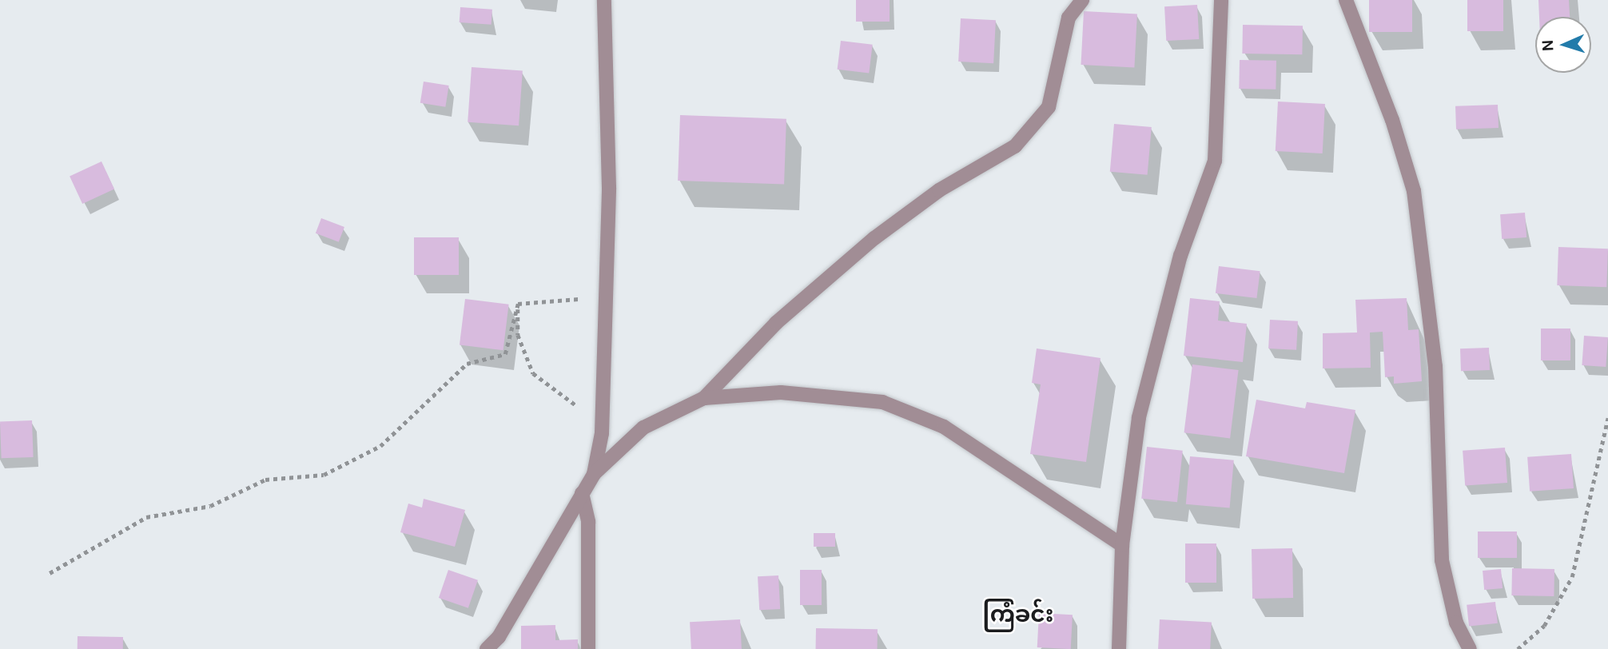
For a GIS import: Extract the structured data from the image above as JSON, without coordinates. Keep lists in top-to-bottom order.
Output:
{
  "districts": ["ကြံခင်း"],
  "north": "left"
}
